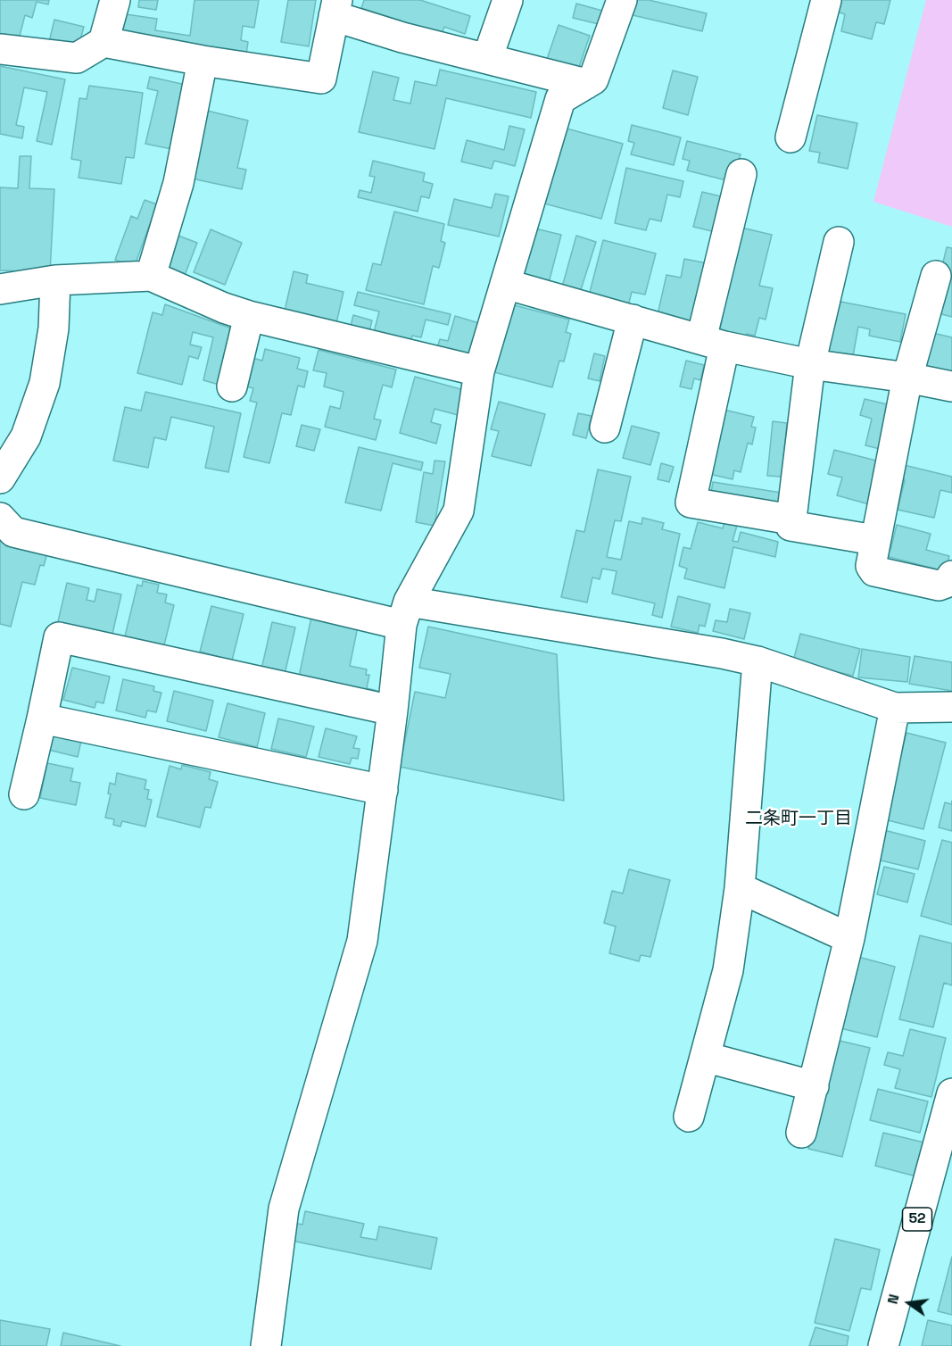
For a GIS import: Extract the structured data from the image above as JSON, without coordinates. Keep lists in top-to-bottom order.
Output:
{
  "streets": {
    "street": ["52"]
  },
  "districts": ["二条町一丁目"],
  "north": "left"
}
